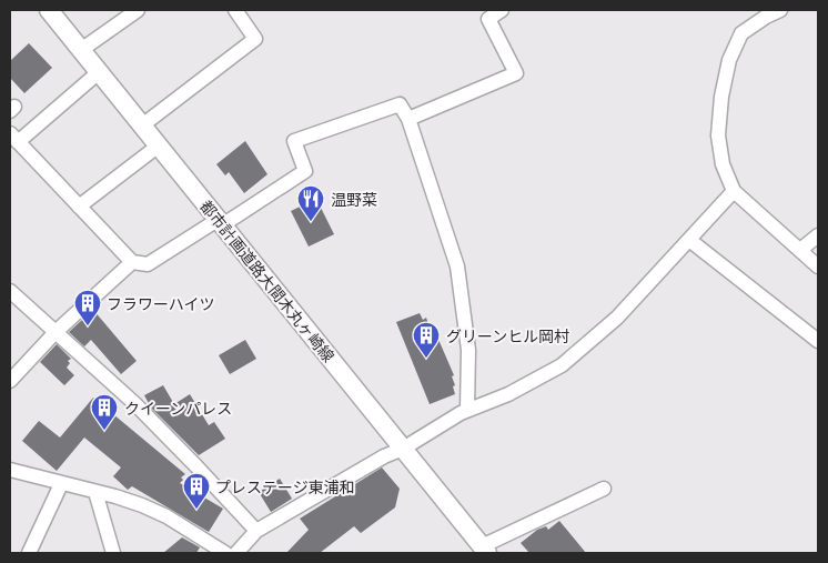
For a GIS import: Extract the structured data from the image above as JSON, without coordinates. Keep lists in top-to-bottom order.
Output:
{
  "streets": {
    "street": ["都市計画道路大間木丸ヶ崎線"]
  },
  "places": {
    "restaurant": ["温野菜"],
    "building": [
      "フラワーハイツ",
      "グリーンヒル岡村",
      "クイーンパレス",
      "プレステージ東浦和"
    ]
  }
}
